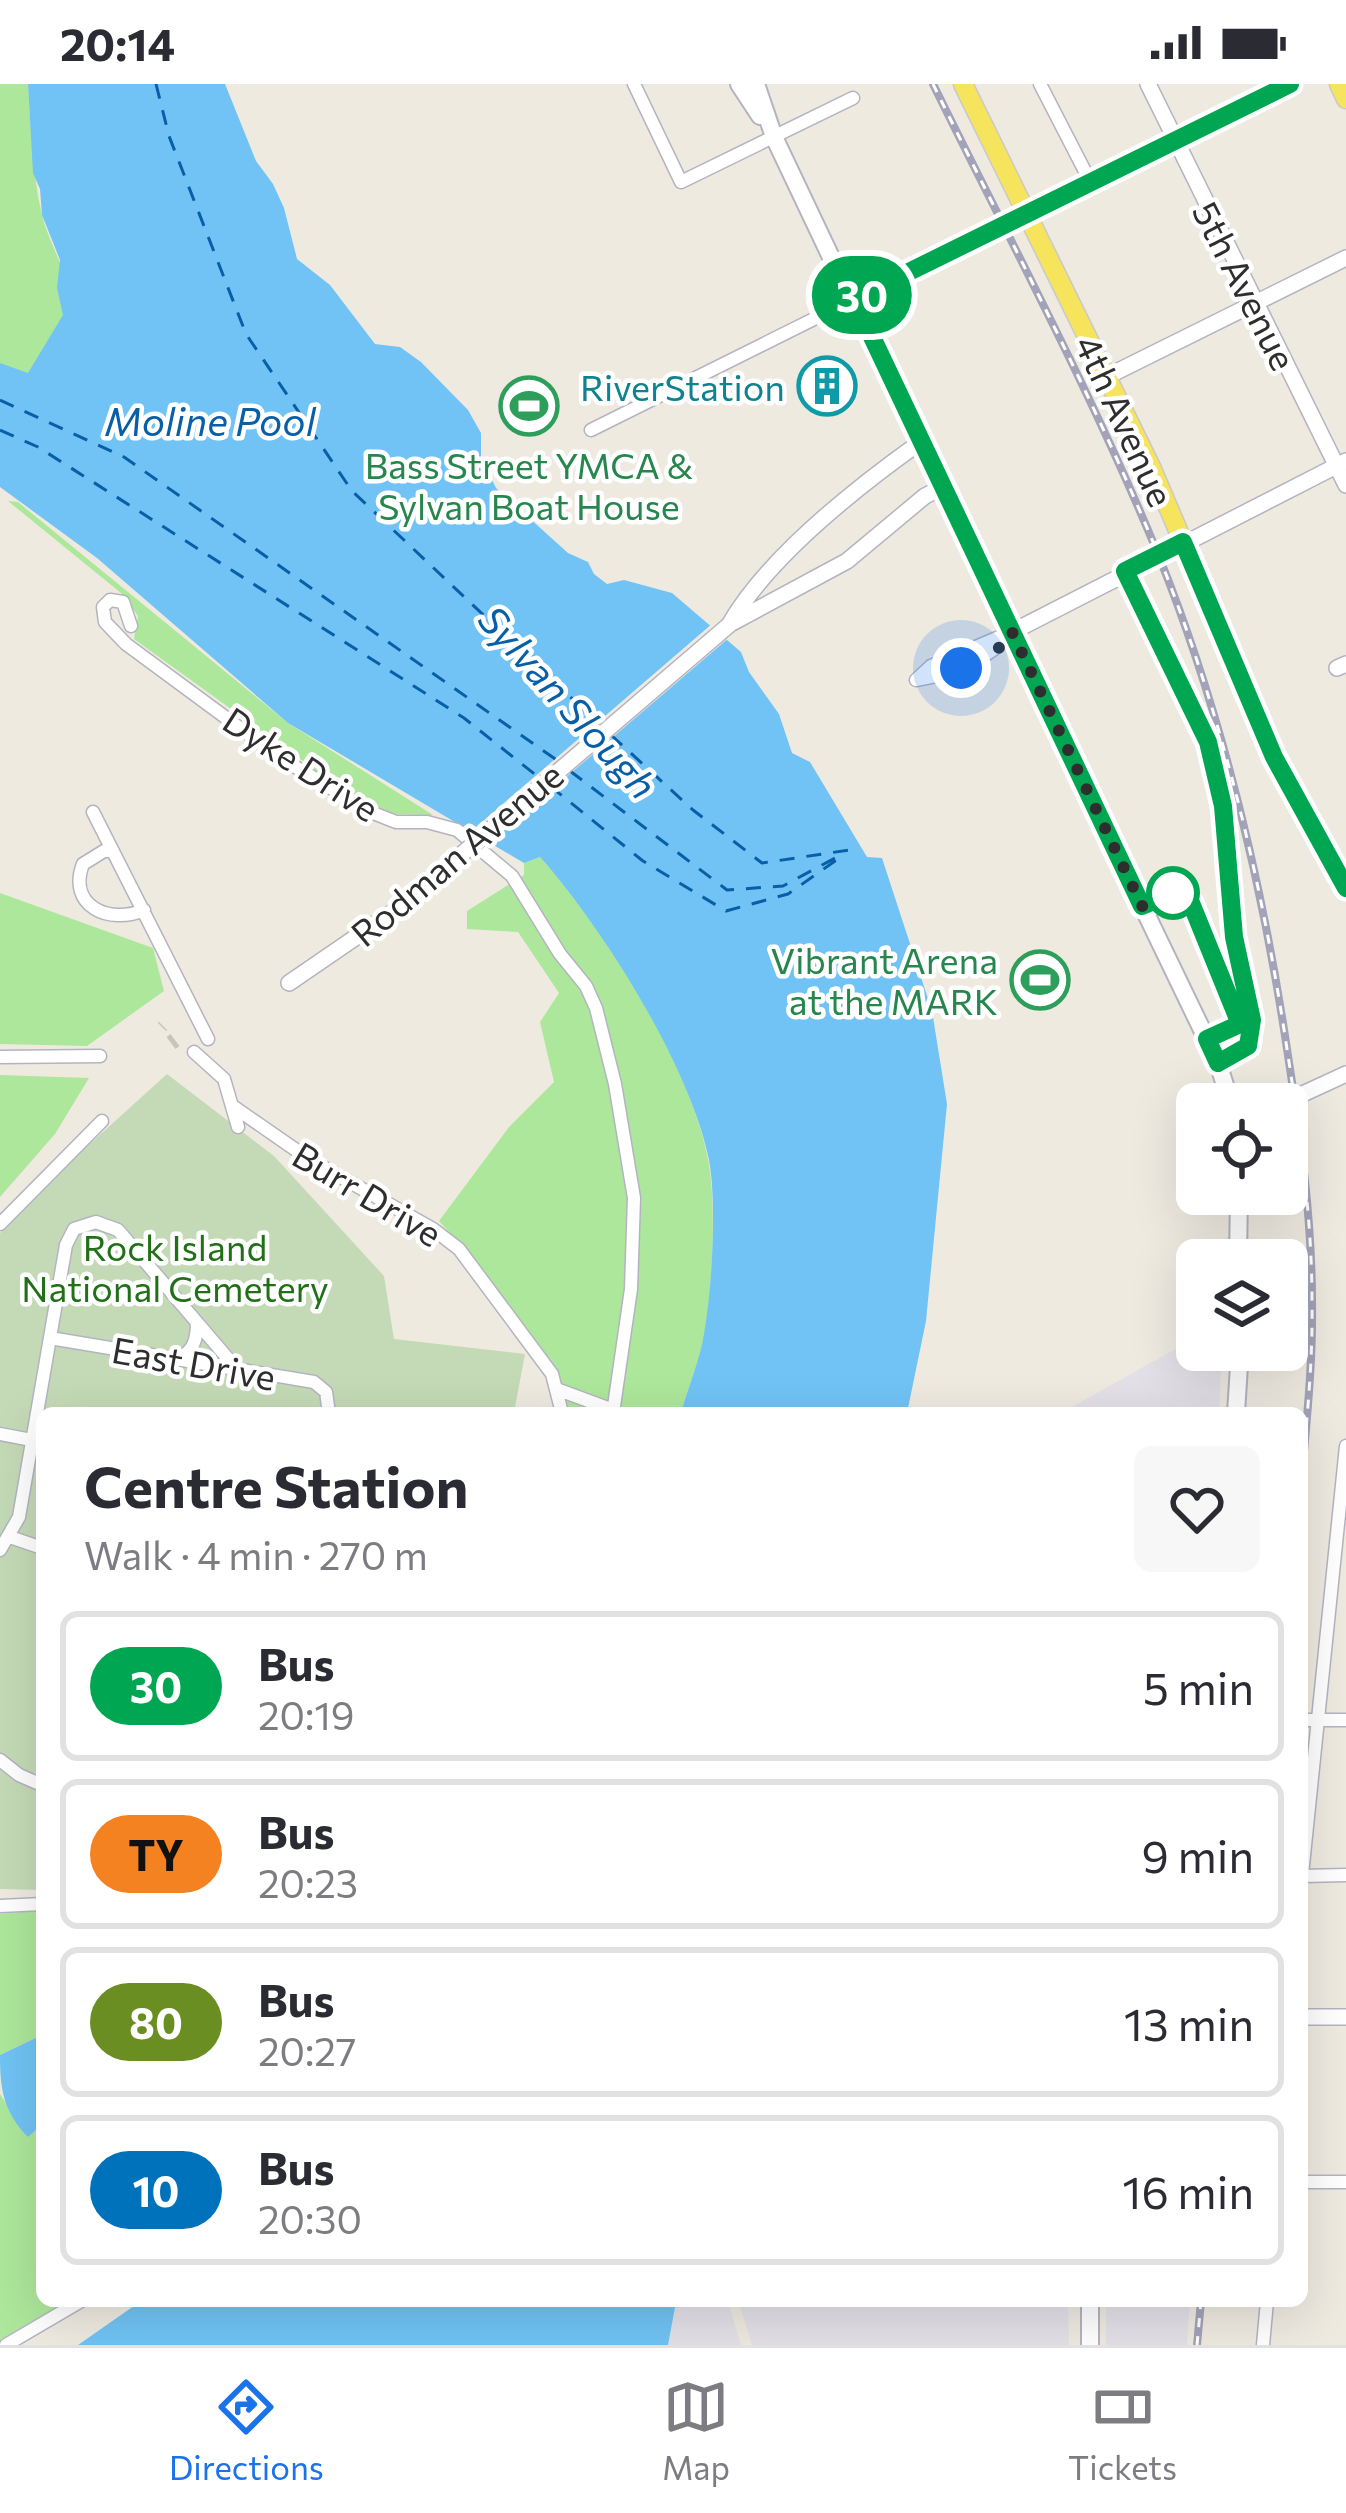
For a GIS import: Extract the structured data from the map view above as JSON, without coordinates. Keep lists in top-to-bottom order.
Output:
{
  "streets": {
    "main road": ["4th Avenue"],
    "street": [
      "5th Avenue",
      "Dyke Drive",
      "Rodman Avenue",
      "Burr Drive",
      "East Drive"
    ]
  },
  "water": ["Moline Pool", "Sylvan Slough"],
  "parks": ["Rock Island National Cemetery"],
  "places": {
    "building": ["RiverStation"],
    "sports": ["Bass Street YMCA & Sylvan Boat House", "Vibrant Arena at the MARK"]
  },
  "lines": ["bus line 30"],
  "page": {
    "status": "20:14",
    "on_map": "30",
    "heading": ["Centre Station", "Walk · 4 min · 270 m"],
    "list": [
      {
        "mark": "30",
        "name": "Bus",
        "note": "20:19",
        "value": "5 min"
      },
      {
        "mark": "TY",
        "name": "Bus",
        "note": "20:23",
        "value": "9 min"
      },
      {
        "mark": "80",
        "name": "Bus",
        "note": "20:27",
        "value": "13 min"
      },
      {
        "mark": "10",
        "name": "Bus",
        "note": "20:30",
        "value": "16 min"
      }
    ],
    "tabs": ["Directions", "Map", "Tickets"]
  }
}
